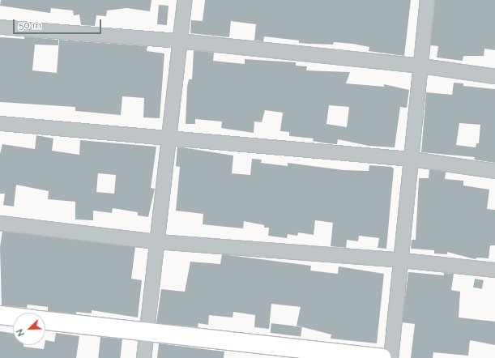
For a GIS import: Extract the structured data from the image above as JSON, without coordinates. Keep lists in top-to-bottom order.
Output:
{
  "scale_bar": "50 m",
  "north": "bottom left"
}
